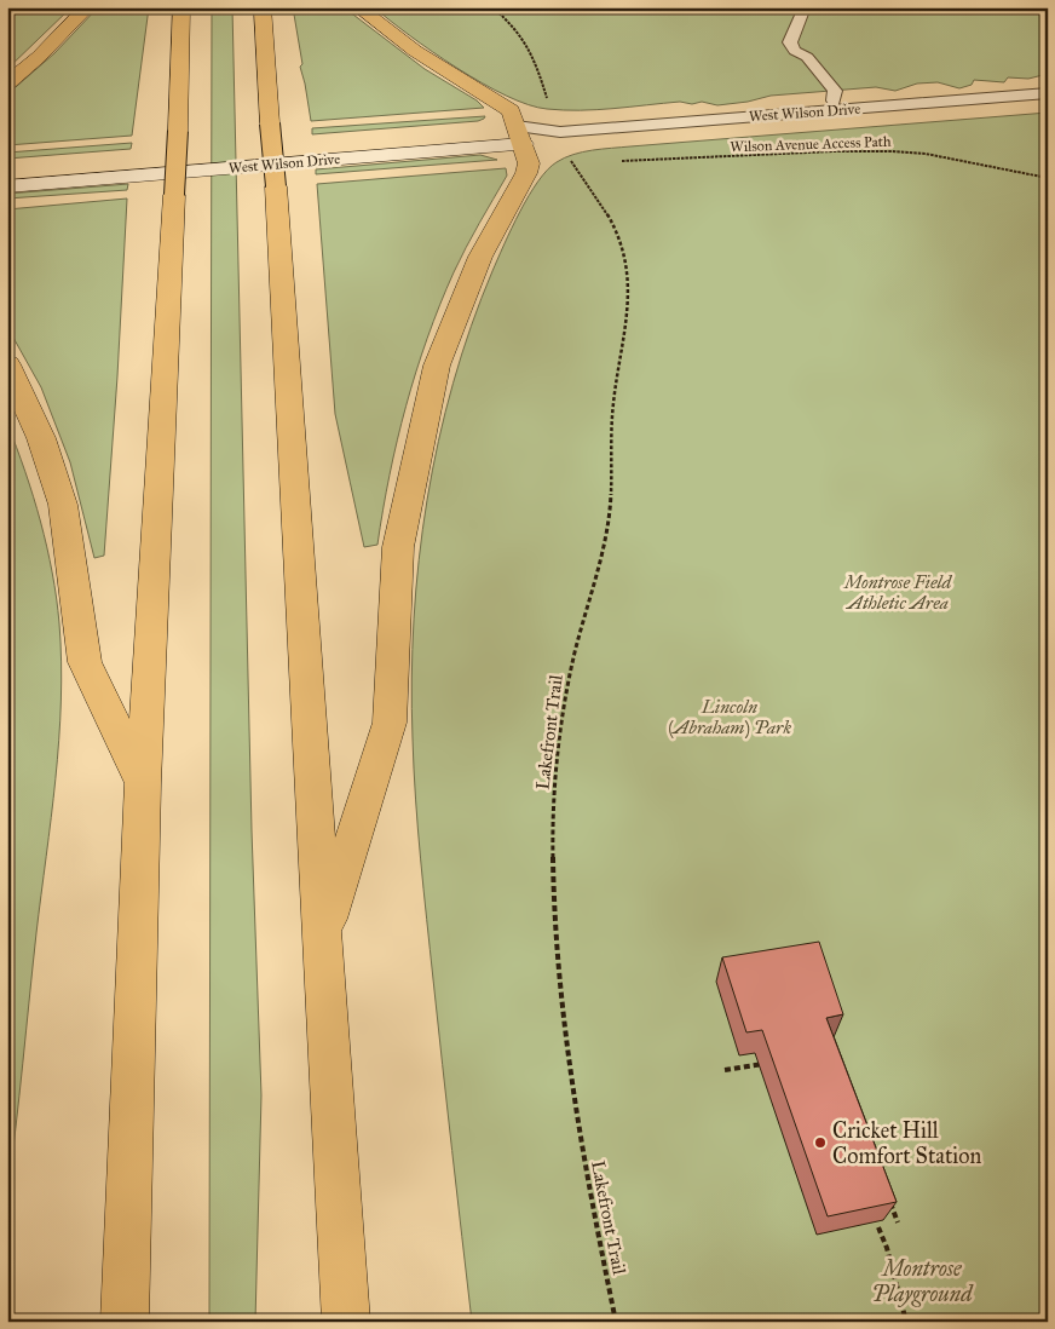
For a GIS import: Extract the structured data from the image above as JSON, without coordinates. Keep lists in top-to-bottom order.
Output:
{
  "streets": {
    "street": ["West Wilson Drive"],
    "path": ["Wilson Avenue Access Path", "Lakefront Trail"]
  },
  "parks": ["Montrose Field Athletic Area", "Lincoln (Abraham) Park", "Montrose Playground"],
  "places": ["Cricket Hill Comfort Station"]
}
